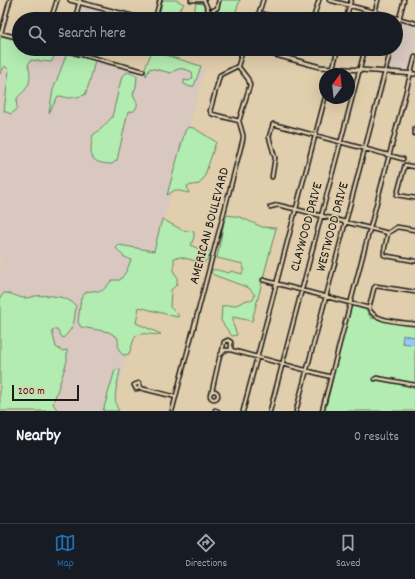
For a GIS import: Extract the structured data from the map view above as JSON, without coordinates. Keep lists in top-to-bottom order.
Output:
{
  "streets": {
    "street": ["AMERICAN BOULEVARD", "CLAYWOOD DRIVE", "WESTWOOD DRIVE"]
  },
  "scale_bar": "200 m",
  "north": "top",
  "page": {
    "search": "Search here",
    "scale": "200 m",
    "heading": ["Nearby", "0 results"],
    "nav": ["Map", "Directions", "Saved"]
  }
}
